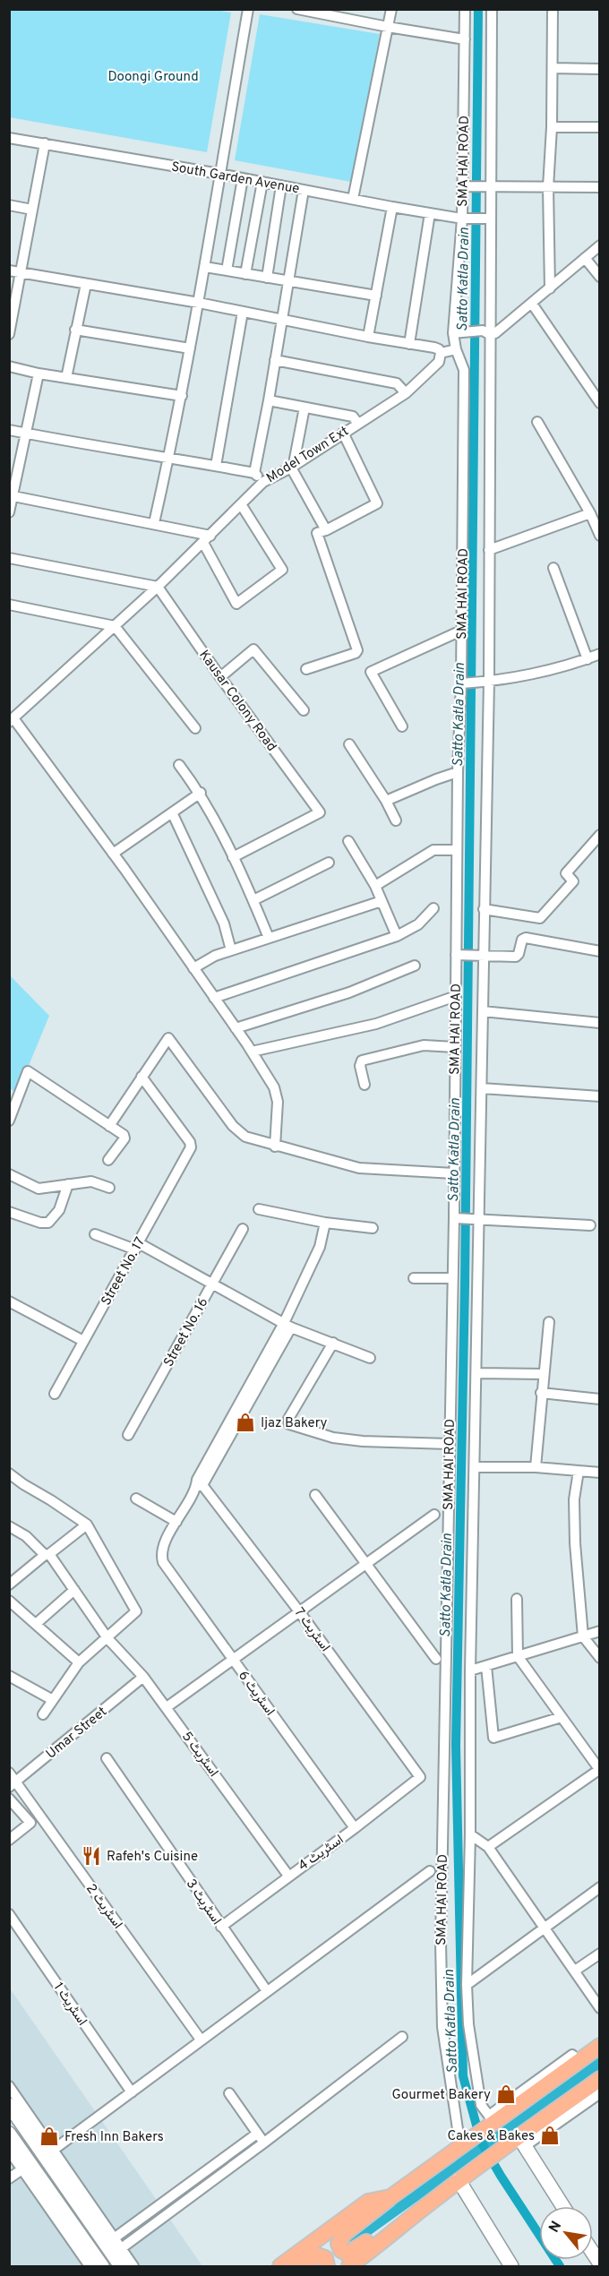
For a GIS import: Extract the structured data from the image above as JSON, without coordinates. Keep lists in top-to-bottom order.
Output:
{
  "streets": {
    "street": [
      "SMA HAI ROAD",
      "South Garden Avenue",
      "Model Town Ext",
      "Kausar Colony Road",
      "Street No. 17",
      "Street No. 16",
      "اسٹریٹ 7",
      "اسٹریٹ 6",
      "Umar Street",
      "اسٹریٹ 5",
      "اسٹریٹ 4",
      "اسٹریٹ 3",
      "اسٹریٹ 2",
      "اسٹریٹ 1"
    ]
  },
  "crossings": [
    ["SMA HAI ROAD", "South Garden Avenue"],
    ["Model Town Ext", "Kausar Colony Road"],
    ["اسٹریٹ 7", "اسٹریٹ 4"],
    ["اسٹریٹ 6", "اسٹریٹ 4"],
    ["Umar Street", "اسٹریٹ 5"],
    ["Umar Street", "اسٹریٹ 2"],
    ["اسٹریٹ 5", "اسٹریٹ 4"],
    ["اسٹریٹ 4", "اسٹریٹ 3"]
  ],
  "water": ["Satto Katla Drain"],
  "parks": ["Doongi Ground"],
  "places": {
    "shop": [
      "Ijaz Bakery",
      "Gourmet Bakery",
      "Cakes & Bakes",
      "Fresh Inn Bakers"
    ],
    "restaurant": ["Rafeh's Cuisine"]
  },
  "north": "top left"
}
